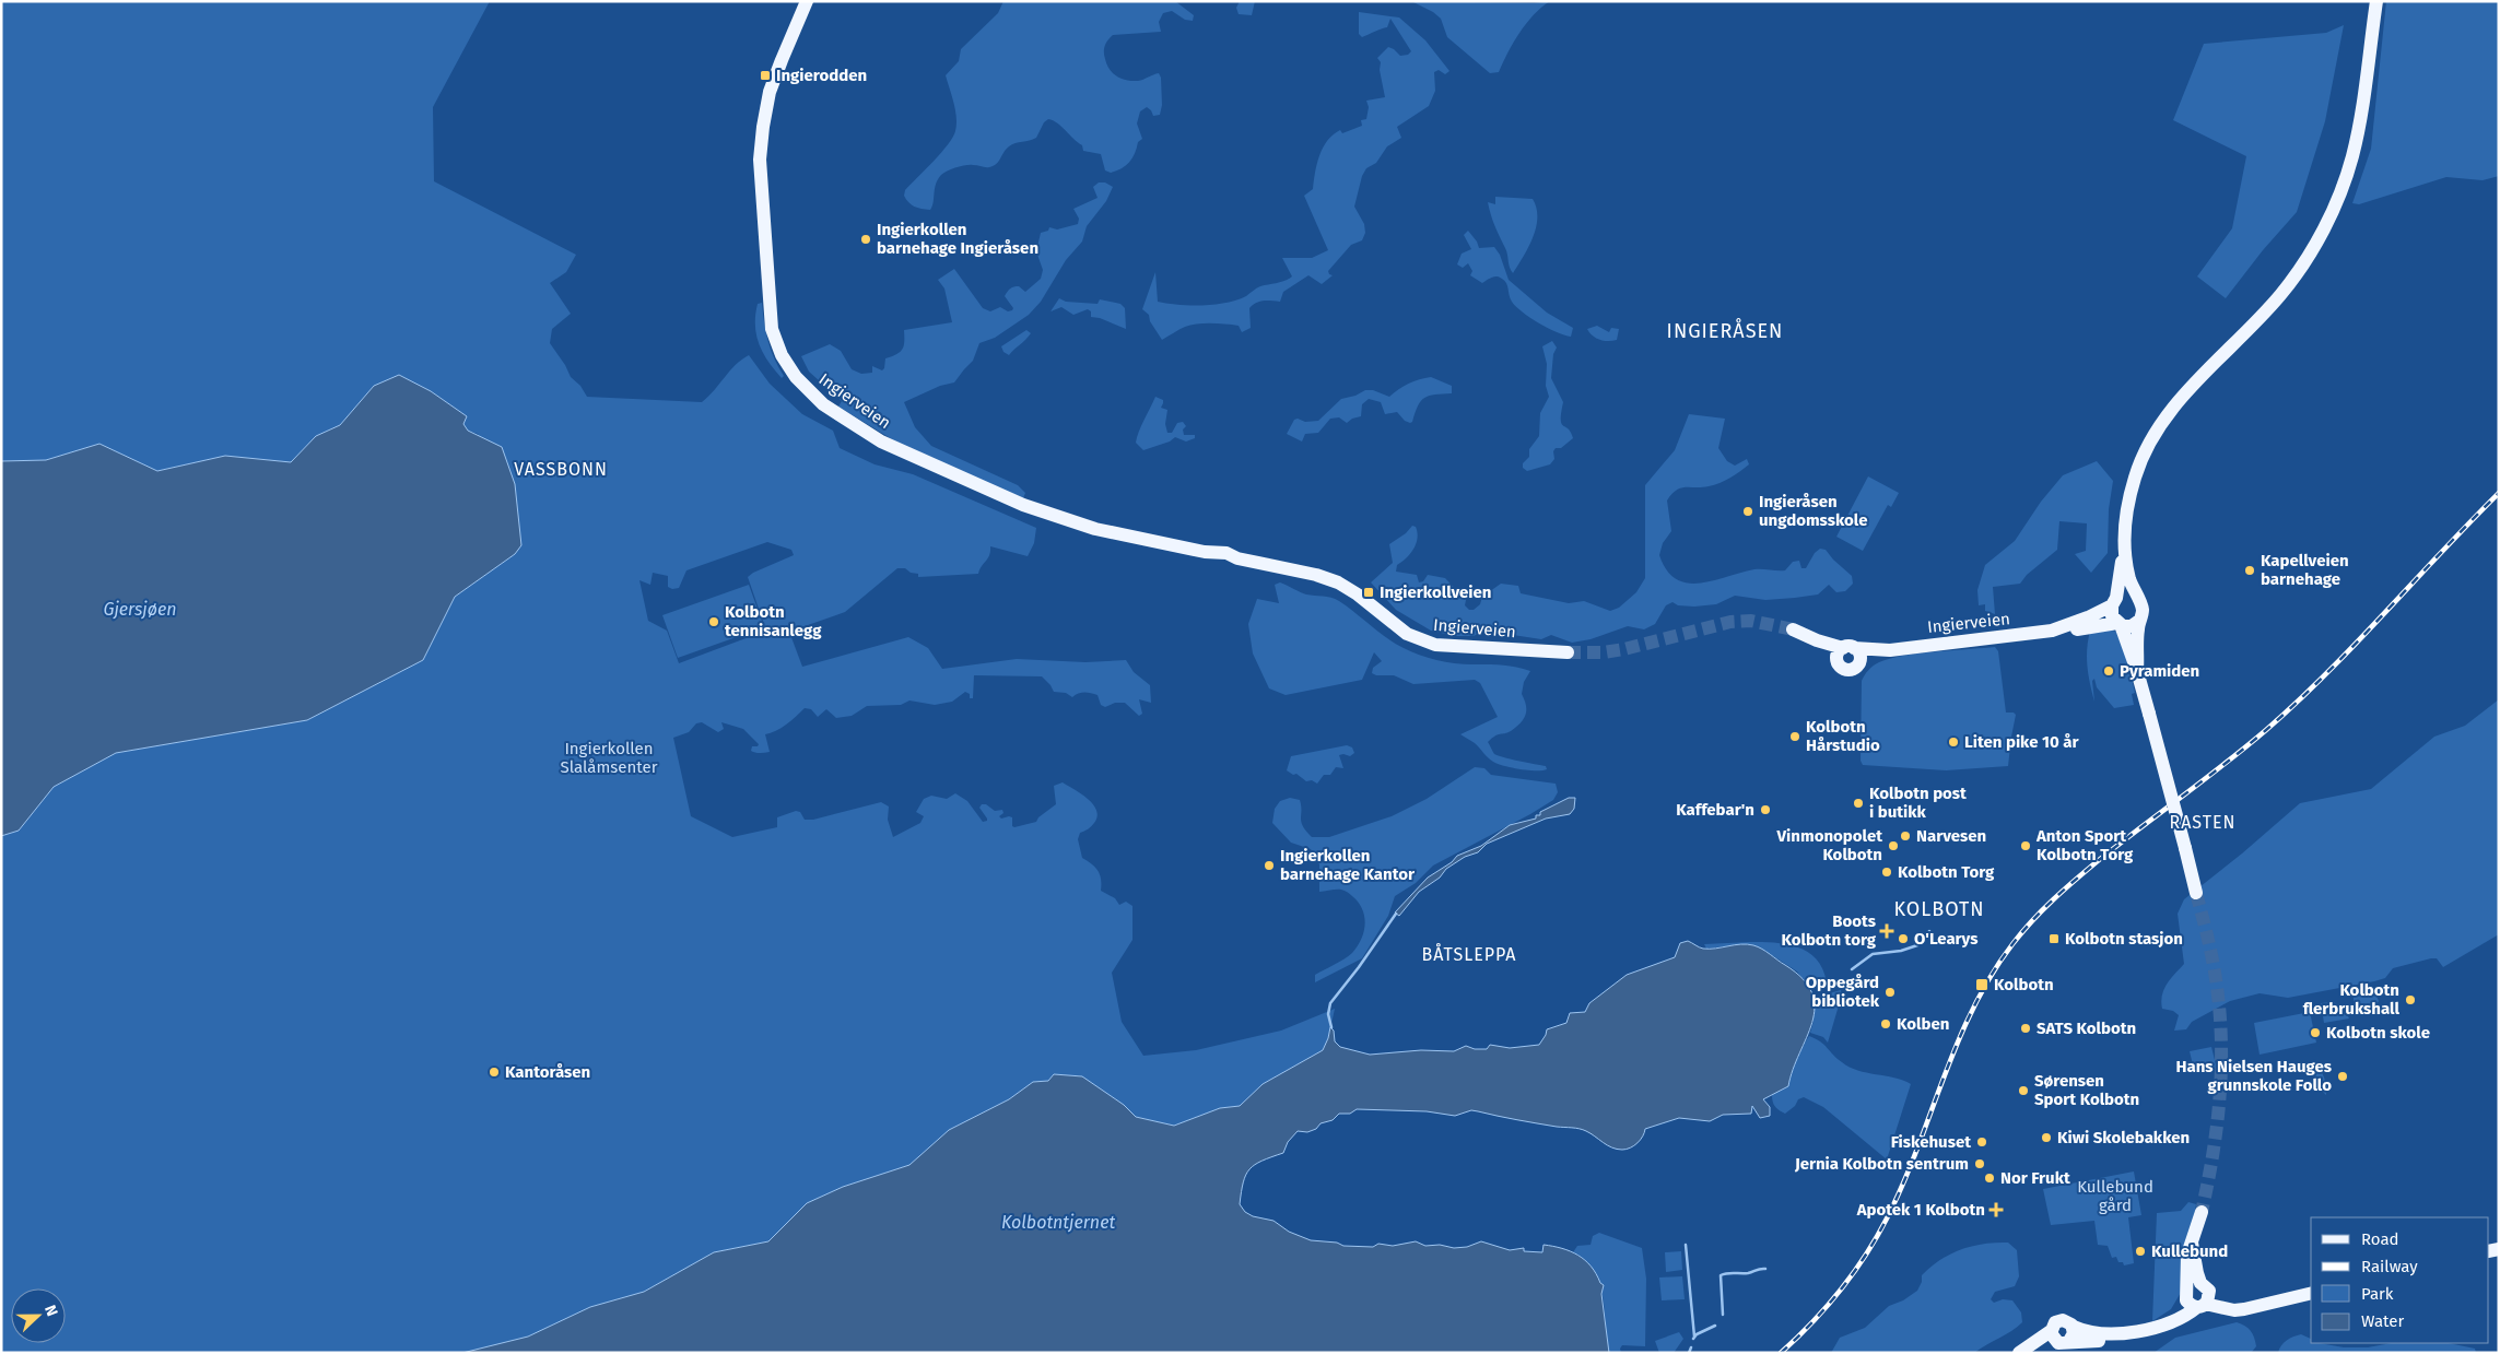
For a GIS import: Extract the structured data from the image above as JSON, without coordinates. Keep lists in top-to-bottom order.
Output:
{
  "streets": {
    "main road": ["Ingierveien"]
  },
  "districts": [
    "INGIERÅSEN",
    "VASSBONN",
    "RASTEN",
    "KOLBOTN",
    "BÅTSLEPPA"
  ],
  "water": ["Gjersjøen", "Kolbotntjernet"],
  "parks": ["Ingierkollen Slalåmsenter", "Kullebund gård"],
  "places": {
    "transit": [
      "Ingierodden",
      "Ingierkollveien",
      "Kolbotn stasjon",
      "Kolbotn"
    ],
    "other": [
      "Ingierkollen barnehage Ingieråsen",
      "Ingieråsen ungdomsskole",
      "Kapellveien barnehage",
      "Kolbotn tennisanlegg",
      "Pyramiden",
      "Kolbotn Hårstudio",
      "Liten pike 10 år",
      "Kolbotn post i butikk",
      "Kaffebar'n",
      "Narvesen",
      "Vinmonopolet Kolbotn",
      "Anton Sport Kolbotn Torg",
      "Ingierkollen barnehage Kantor",
      "Kolbotn Torg",
      "O'Learys",
      "Oppegård bibliotek",
      "Kolbotn flerbrukshall",
      "Kolben",
      "SATS Kolbotn",
      "Kolbotn skole",
      "Kantoråsen",
      "Hans Nielsen Hauges grunnskole Follo",
      "Sørensen Sport Kolbotn",
      "Kiwi Skolebakken",
      "Fiskehuset",
      "Jernia Kolbotn sentrum",
      "Nor Frukt",
      "Kullebund"
    ],
    "health": ["Boots Kolbotn torg", "Apotek 1 Kolbotn"]
  },
  "legend": [
    "Road",
    "Railway",
    "Park",
    "Water"
  ],
  "north": "right"
}
